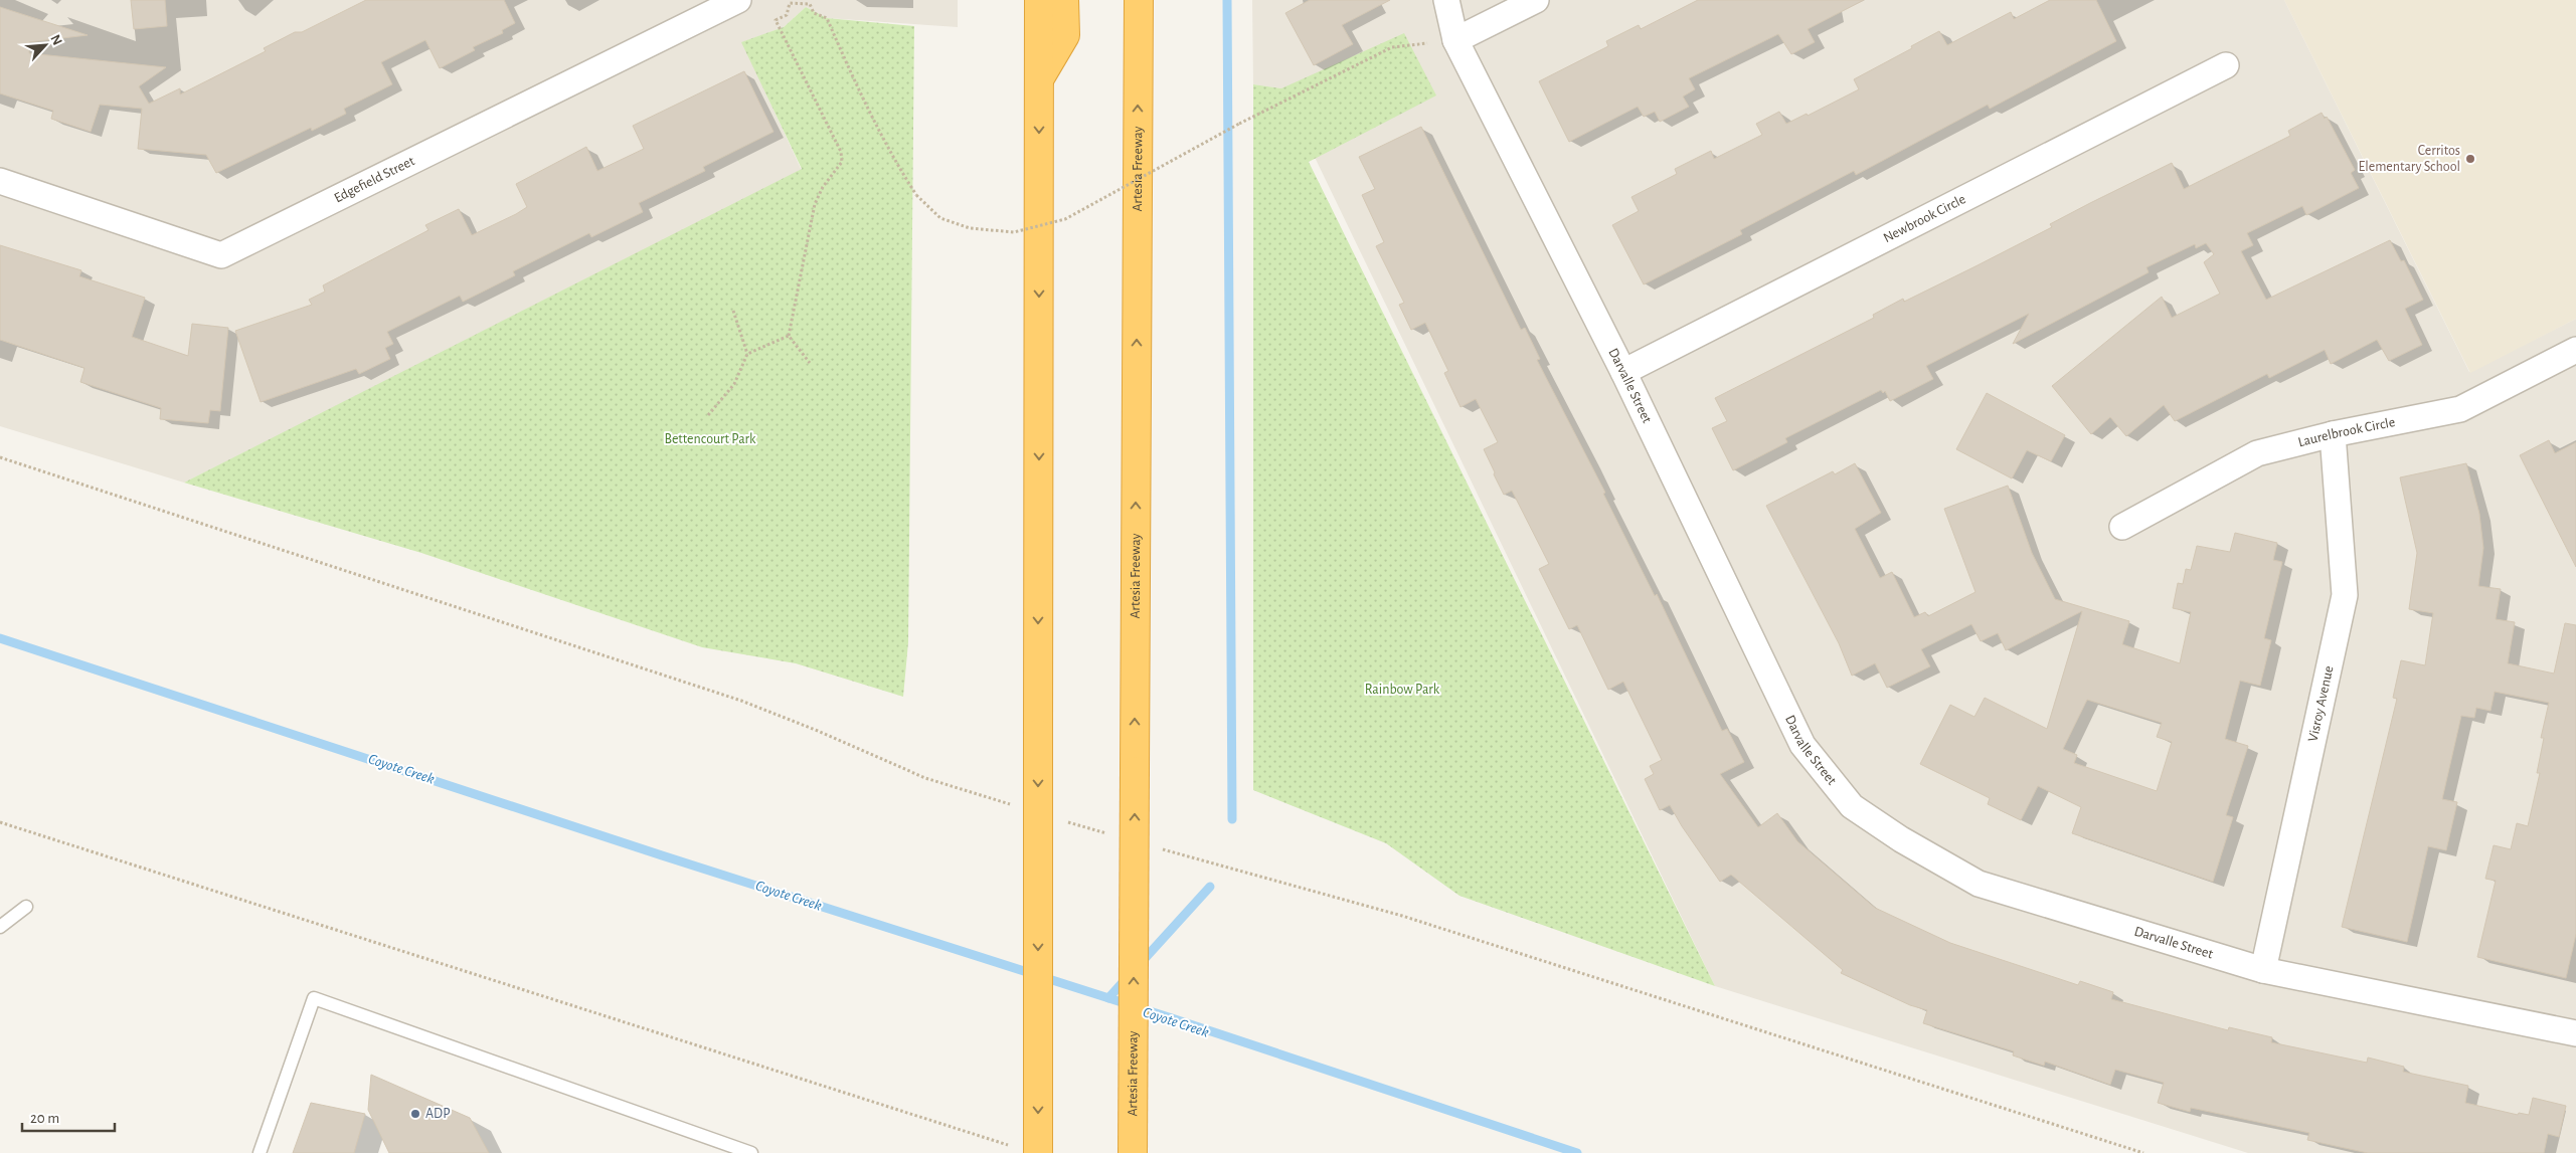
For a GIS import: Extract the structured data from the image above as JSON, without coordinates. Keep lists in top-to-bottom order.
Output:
{
  "streets": {
    "highway": ["Artesia Freeway"],
    "street": [
      "Edgefield Street",
      "Newbrook Circle",
      "Darvalle Street",
      "Laurelbrook Circle",
      "Visroy Avenue"
    ]
  },
  "crossings": [
    ["Newbrook Circle", "Darvalle Street"],
    ["Darvalle Street", "Visroy Avenue"],
    ["Laurelbrook Circle", "Visroy Avenue"]
  ],
  "water": ["Coyote Creek"],
  "parks": ["Bettencourt Park", "Rainbow Park"],
  "places": ["Cerritos Elementary School", "ADP"],
  "scale_bar": "20 m",
  "north": "top right"
}
